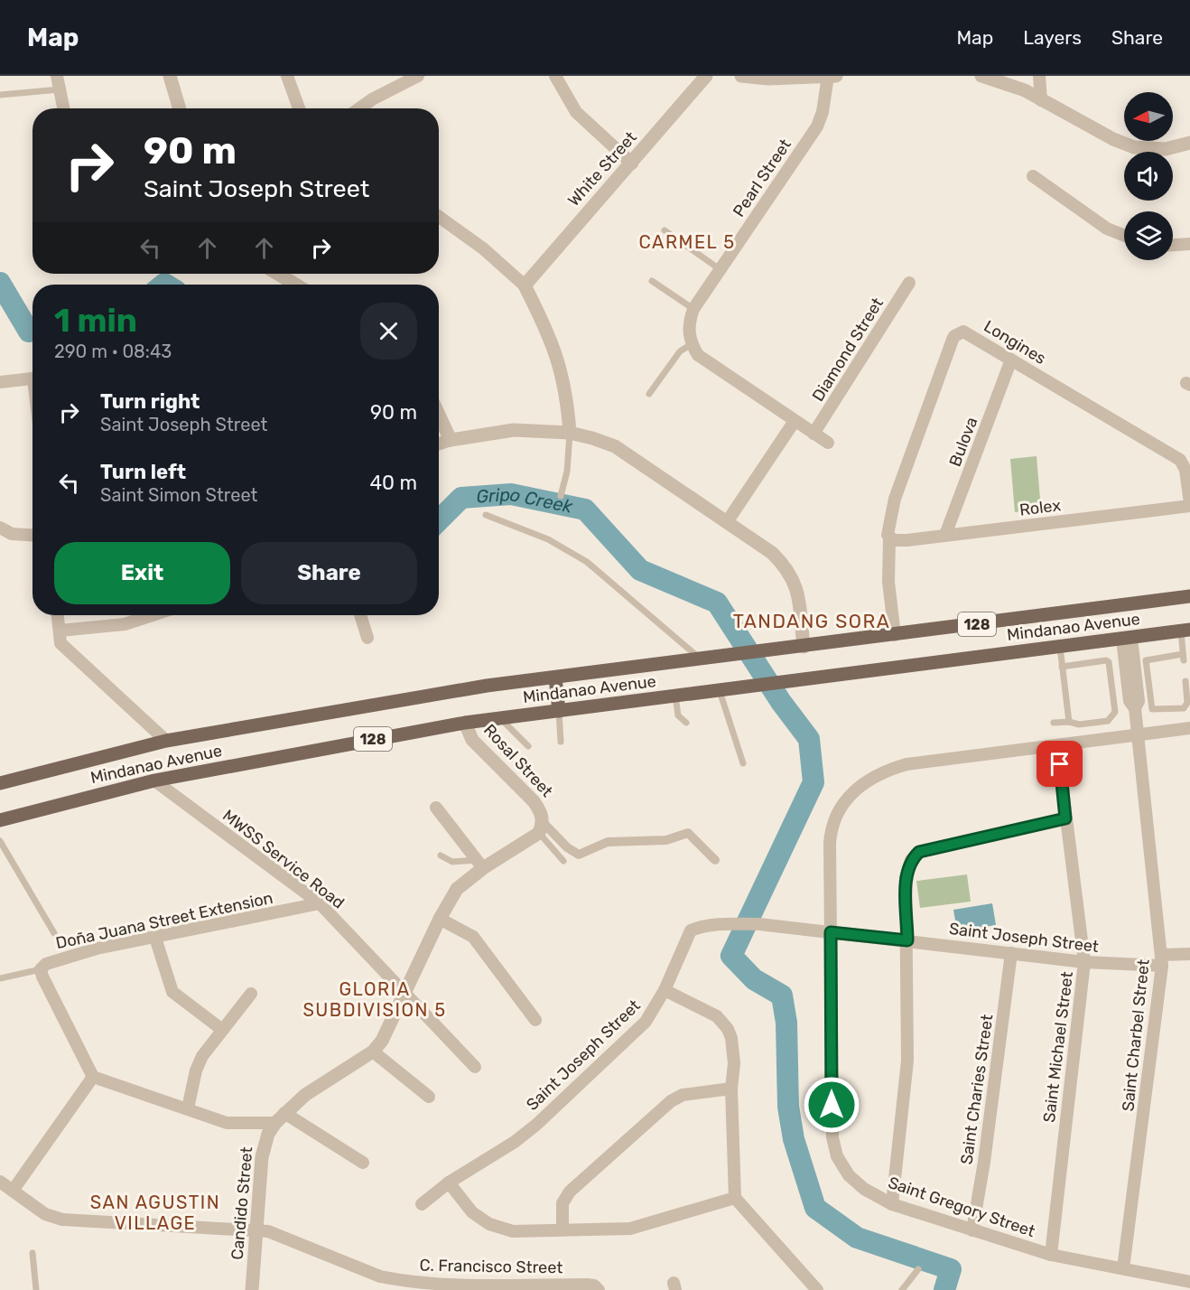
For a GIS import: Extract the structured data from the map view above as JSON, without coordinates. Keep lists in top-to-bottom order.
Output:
{
  "streets": {
    "main road": ["128", "Mindanao Avenue"],
    "street": [
      "White Street",
      "Pearl Street",
      "Longines",
      "Diamond Street",
      "Bulova",
      "Rolex",
      "Rosal Street",
      "MWSS Service Road",
      "Doña Juana Street Extension",
      "Saint Joseph Street",
      "Saint Charbel Street",
      "Saint Michael Street",
      "Saint Charies Street",
      "Candido Street",
      "Saint Gregory Street",
      "C. Francisco Street"
    ]
  },
  "crossings": [
    ["Longines", "Bulova"],
    ["Longines", "Rolex"],
    ["Bulova", "Rolex"],
    ["Mindanao Avenue", "Rosal Street"],
    ["Mindanao Avenue", "MWSS Service Road"],
    ["Mindanao Avenue", "Saint Charbel Street"],
    ["MWSS Service Road", "Doña Juana Street Extension"],
    ["Saint Joseph Street", "Saint Charbel Street"],
    ["Saint Joseph Street", "Saint Michael Street"],
    ["Saint Joseph Street", "Saint Charies Street"],
    ["Saint Joseph Street", "Saint Gregory Street"],
    ["Saint Charbel Street", "Saint Gregory Street"],
    ["Saint Michael Street", "Saint Gregory Street"],
    ["Saint Charies Street", "Saint Gregory Street"],
    ["Candido Street", "C. Francisco Street"]
  ],
  "districts": [
    "CARMEL 5",
    "TANDANG SORA",
    "GLORIA SUBDIVISION 5",
    "SAN AGUSTIN VILLAGE"
  ],
  "water": ["Gripo Creek"],
  "north": "left",
  "page": {
    "header": "Map",
    "nav": ["Map", "Layers", "Share"],
    "turn": ["90 m", "Saint Joseph Street"],
    "heading": ["1 min", "290 m · 08:43"],
    "list": [
      {
        "name": "Turn right",
        "note": "Saint Joseph Street",
        "value": "90 m"
      },
      {
        "name": "Turn left",
        "note": "Saint Simon Street",
        "value": "40 m"
      }
    ],
    "buttons": ["Exit", "Share"]
  }
}
